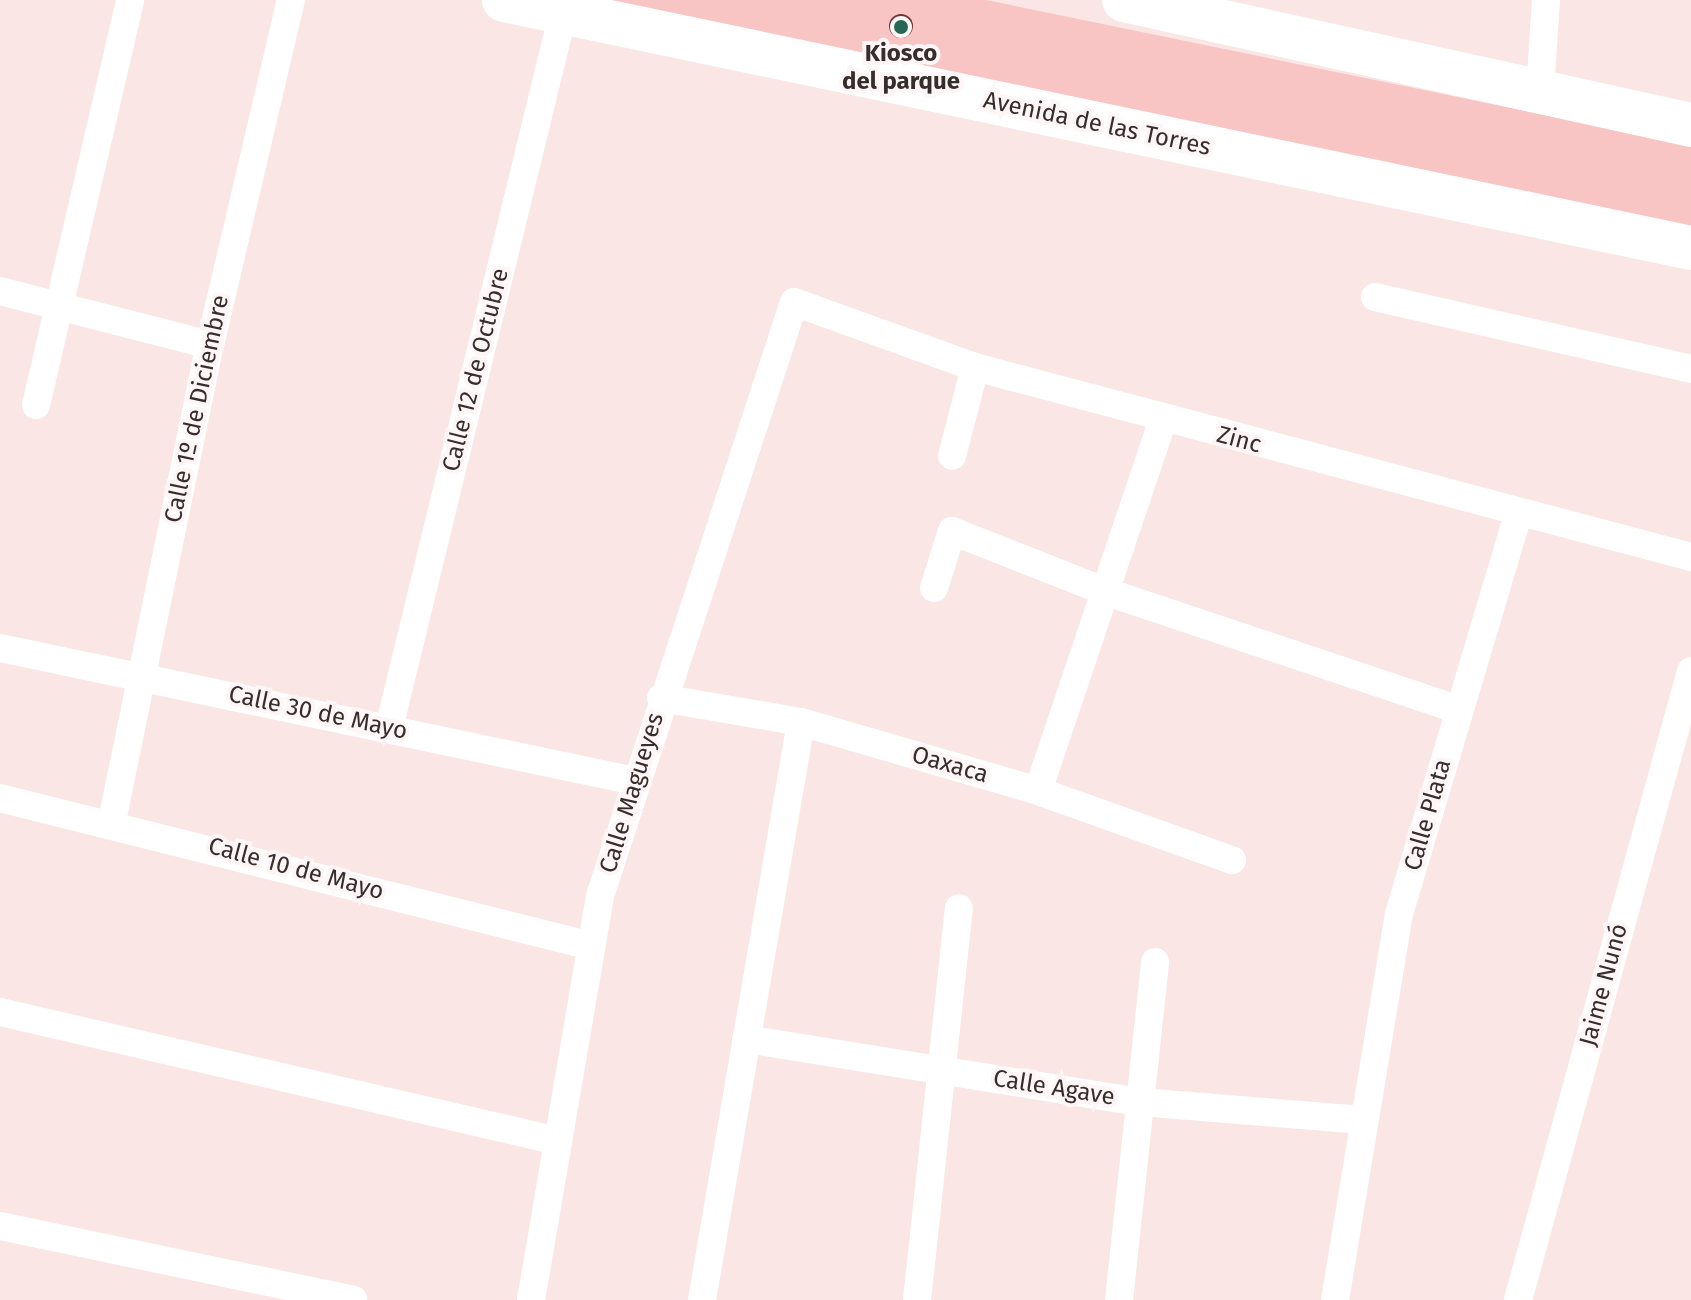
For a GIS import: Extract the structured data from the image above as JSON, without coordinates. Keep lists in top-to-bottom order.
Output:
{
  "streets": {
    "main road": ["Avenida de las Torres"],
    "street": [
      "Calle 12 de Octubre",
      "Calle 1º de Diciembre",
      "Zinc",
      "Calle 30 de Mayo",
      "Oaxaca",
      "Calle Magueyes",
      "Calle Plata",
      "Calle 10 de Mayo",
      "Jaime Nunó",
      "Calle Agave"
    ]
  },
  "crossings": [
    ["Avenida de las Torres", "Calle 12 de Octubre"],
    ["Calle 12 de Octubre", "Calle 30 de Mayo"],
    ["Calle 1º de Diciembre", "Calle 30 de Mayo"],
    ["Calle 1º de Diciembre", "Calle 10 de Mayo"],
    ["Zinc", "Calle Magueyes"],
    ["Zinc", "Calle Plata"],
    ["Calle 30 de Mayo", "Calle Magueyes"],
    ["Oaxaca", "Calle Magueyes"],
    ["Calle Magueyes", "Calle 10 de Mayo"],
    ["Calle Plata", "Calle Agave"]
  ],
  "places": ["Kiosco del parque"]
}
